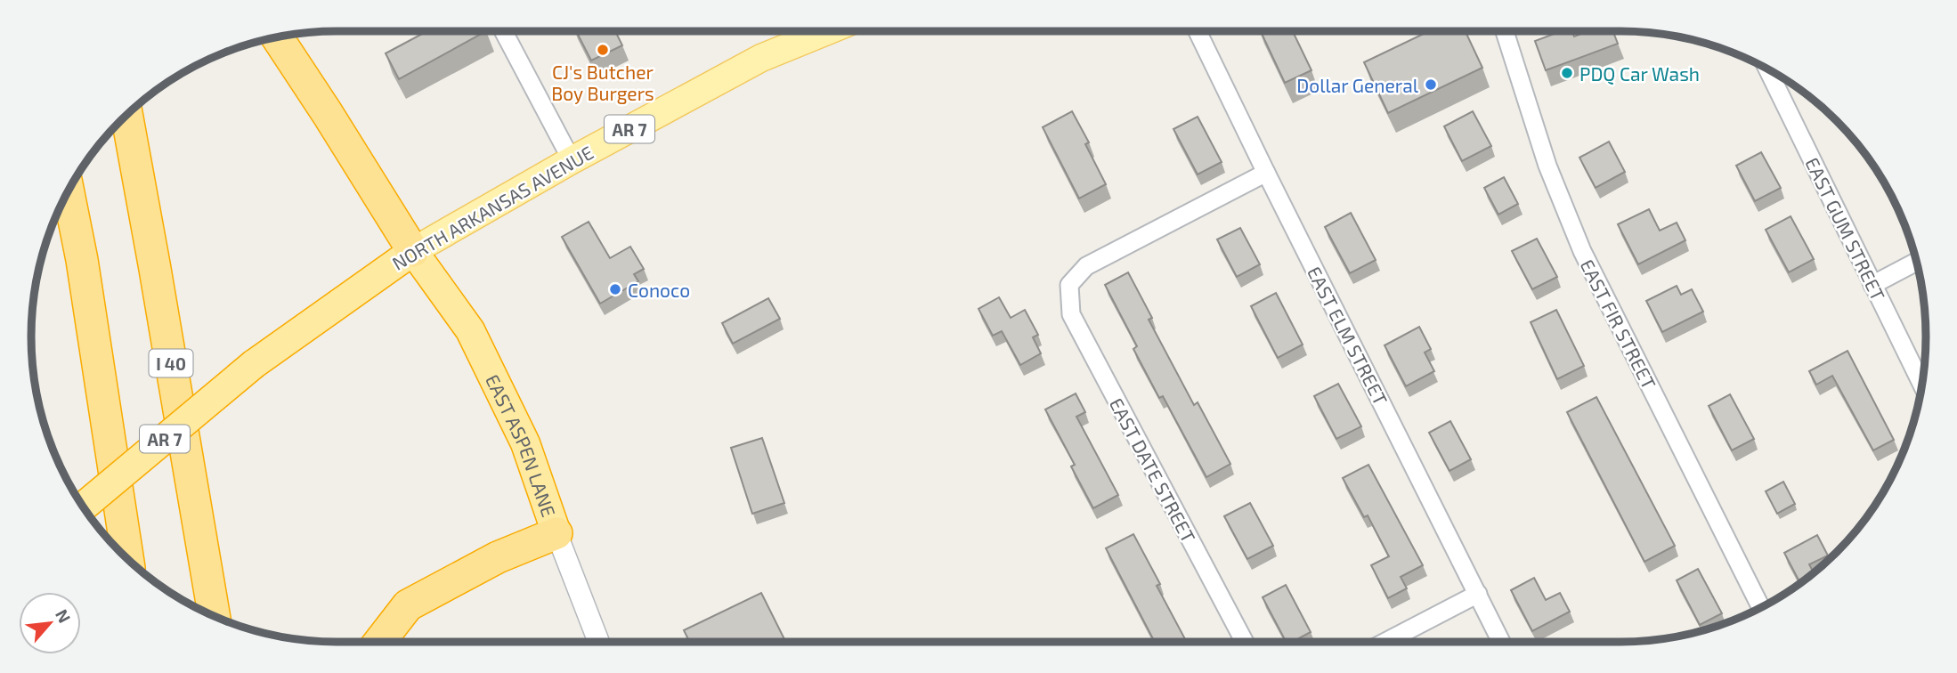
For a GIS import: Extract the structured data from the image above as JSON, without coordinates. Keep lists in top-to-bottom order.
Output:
{
  "streets": {
    "highway": [
      "AR 7",
      "NORTH ARKANSAS AVENUE",
      "I 40",
      "EAST ASPEN LANE"
    ],
    "street": [
      "EAST GUM STREET",
      "EAST FIR STREET",
      "EAST ELM STREET",
      "EAST DATE STREET"
    ]
  },
  "crossings": [
    ["NORTH ARKANSAS AVENUE", "EAST ASPEN LANE"],
    ["EAST ELM STREET", "EAST DATE STREET"]
  ],
  "places": [
    "CJ's Butcher Boy Burgers",
    "PDQ Car Wash",
    "Dollar General",
    "Conoco"
  ],
  "north": "top right"
}
